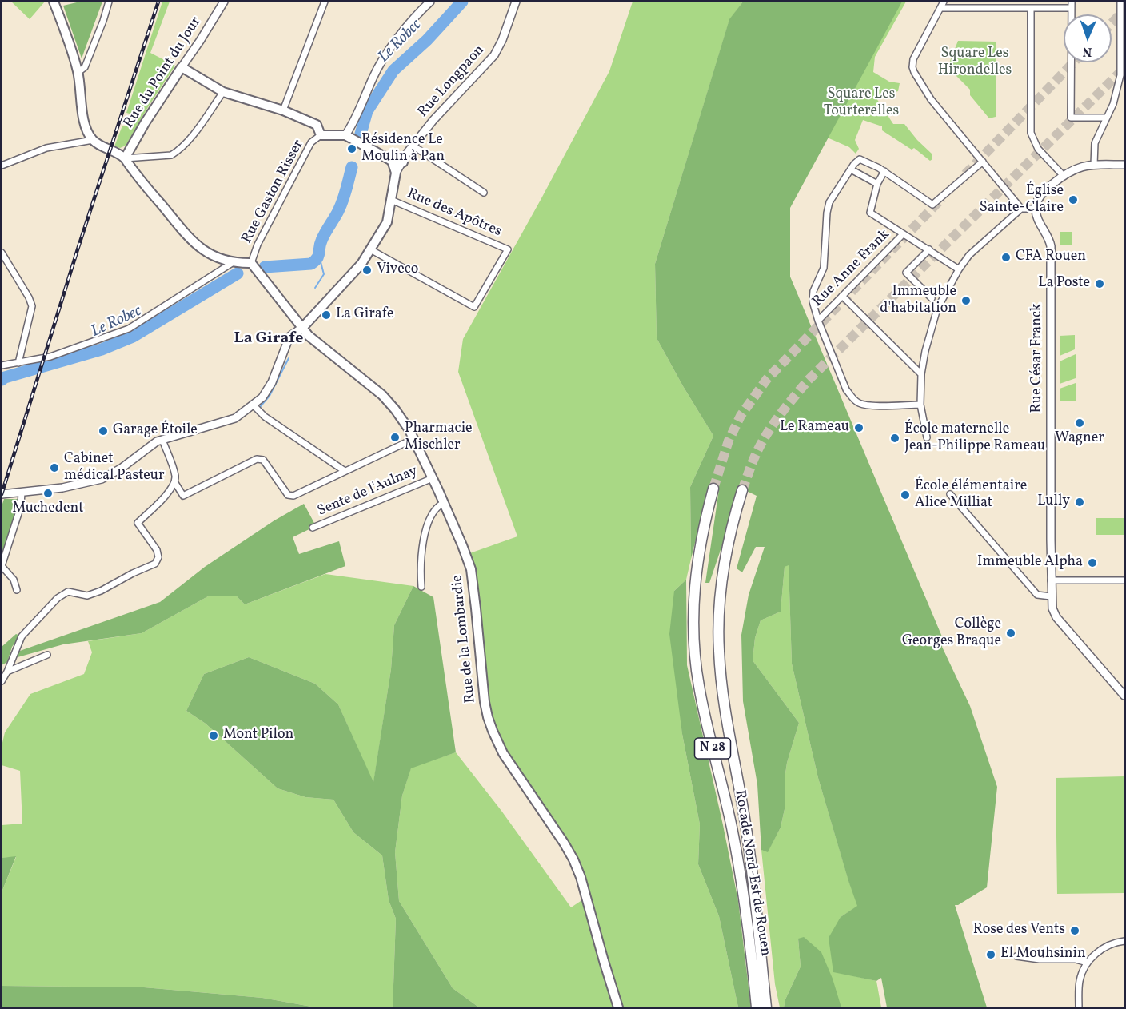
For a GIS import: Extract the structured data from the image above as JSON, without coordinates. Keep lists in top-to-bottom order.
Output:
{
  "streets": {
    "highway": ["N 28", "Rocade Nord-Est de Rouen"],
    "main road": ["Rue du Point du Jour", "Rue de la Lombardie"],
    "street": [
      "Rue Longpaon",
      "Rue Gaston Risser",
      "Rue des Apôtres",
      "Rue Anne Frank",
      "Rue César Franck",
      "Sente de l'Aulnay"
    ]
  },
  "crossings": [
    ["Rue Gaston Risser", "Rue de la Lombardie"],
    ["Sente de l'Aulnay", "Rue de la Lombardie"]
  ],
  "districts": ["La Girafe"],
  "water": ["Le Robec"],
  "parks": ["Square Les Hirondelles", "Square Les Tourterelles"],
  "places": [
    "Résidence Le Moulin à Pan",
    "Église Sainte-Claire",
    "CFA Rouen",
    "Viveco",
    "La Poste",
    "Immeuble d'habitation",
    "La Girafe",
    "Wagner",
    "Le Rameau",
    "Garage Étoile",
    "Pharmacie Mischler",
    "École maternelle Jean-Philippe Rameau",
    "Cabinet médical Pasteur",
    "Muchedent",
    "École élémentaire Alice Milliat",
    "Lully",
    "Immeuble Alpha",
    "Collège Georges Braque",
    "Mont Pilon",
    "Rose des Vents",
    "El Mouhsinin"
  ],
  "north": "bottom"
}
